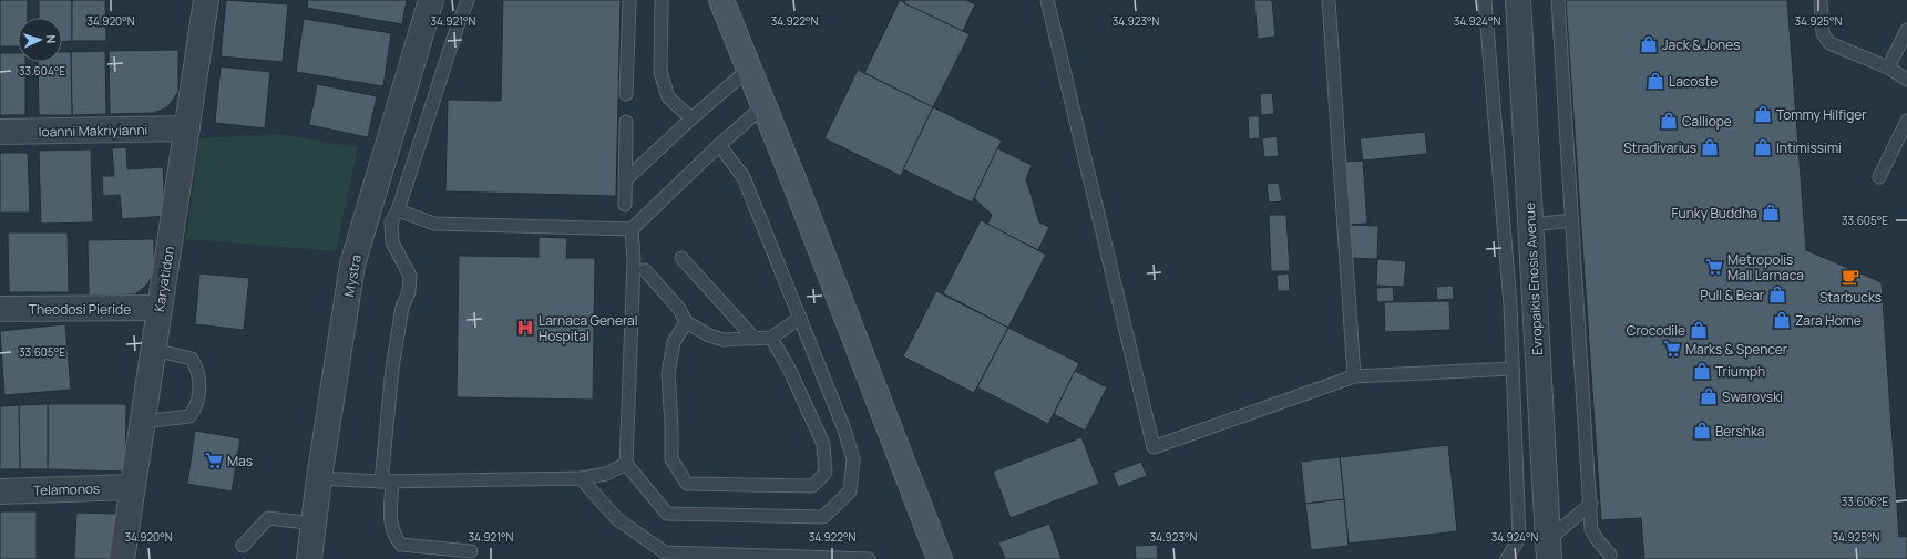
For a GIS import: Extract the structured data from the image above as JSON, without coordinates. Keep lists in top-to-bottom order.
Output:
{
  "streets": {
    "street": [
      "Ioanni Makriyianni",
      "Mystra",
      "Karyatidon",
      "Evropaikis Enosis Avenue",
      "Theodosi Pieride",
      "Telamonos"
    ]
  },
  "crossings": [
    ["Ioanni Makriyianni", "Karyatidon"],
    ["Karyatidon", "Theodosi Pieride"],
    ["Karyatidon", "Telamonos"]
  ],
  "places": {
    "shop": [
      "Jack & Jones",
      "Lacoste",
      "Tommy Hilfiger",
      "Calliope",
      "Stradivarius",
      "Intimissimi",
      "Funky Buddha",
      "Pull & Bear",
      "Zara Home",
      "Crocodile",
      "Triumph",
      "Swarovski",
      "Bershka"
    ],
    "supermarket": ["Metropolis Mall Larnaca", "Marks & Spencer", "Mas"],
    "cafe": ["Starbucks"],
    "hospital": ["Larnaca General Hospital"]
  },
  "north": "right",
  "coordinates": [
    "34.920°N",
    "34.921°N",
    "34.922°N",
    "34.923°N",
    "34.924°N",
    "34.925°N",
    "33.604°E",
    "33.605°E",
    "33.606°E"
  ]
}
